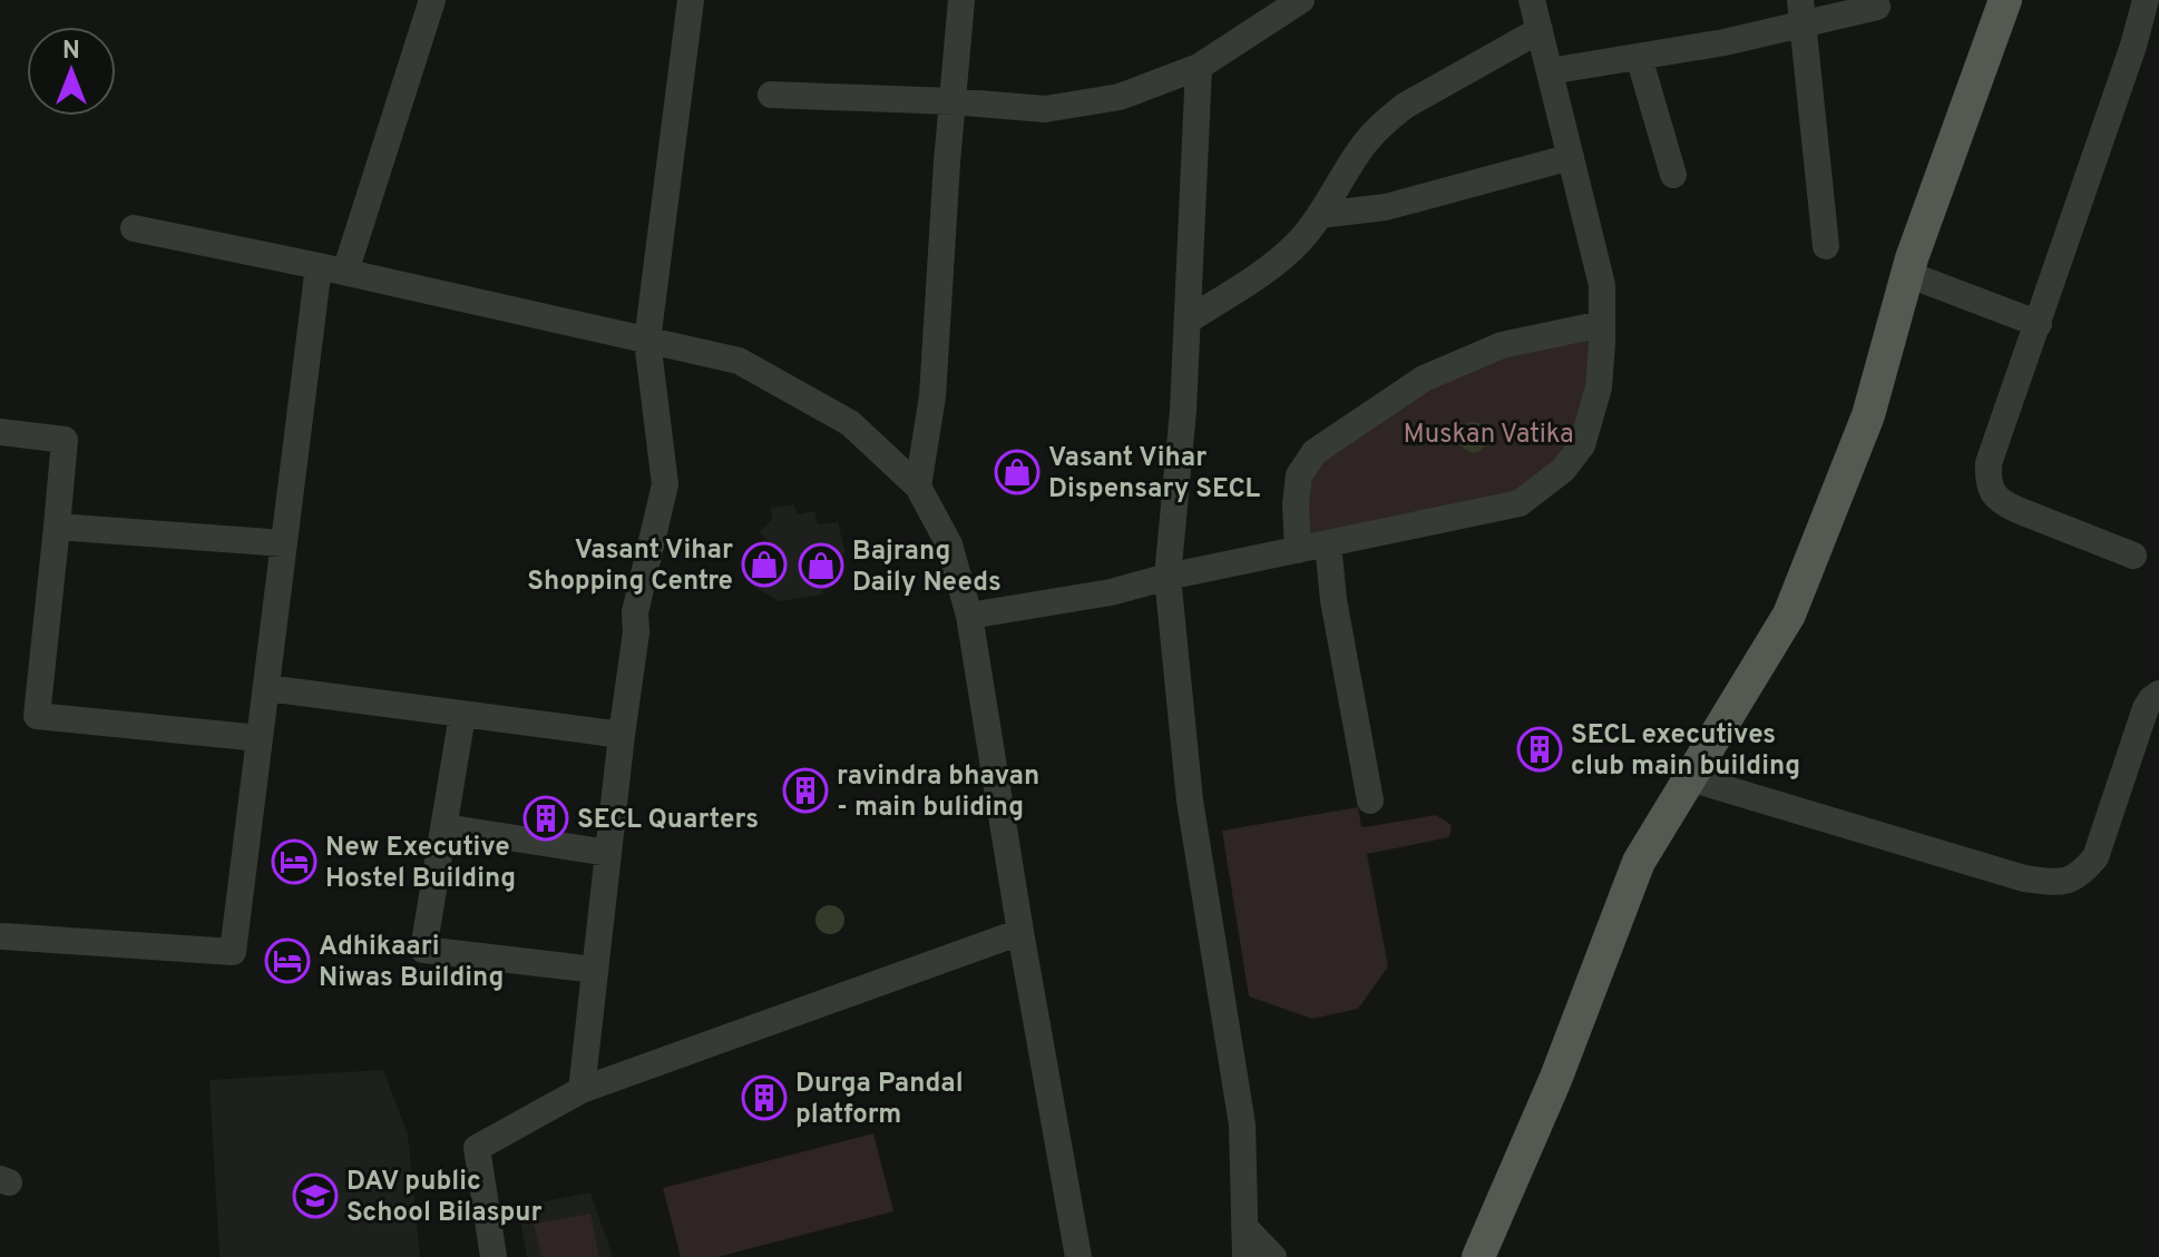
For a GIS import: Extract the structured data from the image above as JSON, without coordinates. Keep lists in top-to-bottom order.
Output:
{
  "parks": ["Muskan Vatika"],
  "places": {
    "shop": ["Vasant Vihar Dispensary SECL", "Vasant Vihar Shopping Centre", "Bajrang Daily Needs"],
    "building": [
      "SECL executives club main building",
      "ravindra bhavan - main buliding",
      "SECL Quarters",
      "Durga Pandal platform"
    ],
    "hotel": ["New Executive Hostel Building", "Adhikaari Niwas Building"],
    "school or university": ["DAV public School Bilaspur"]
  },
  "north": "top"
}
